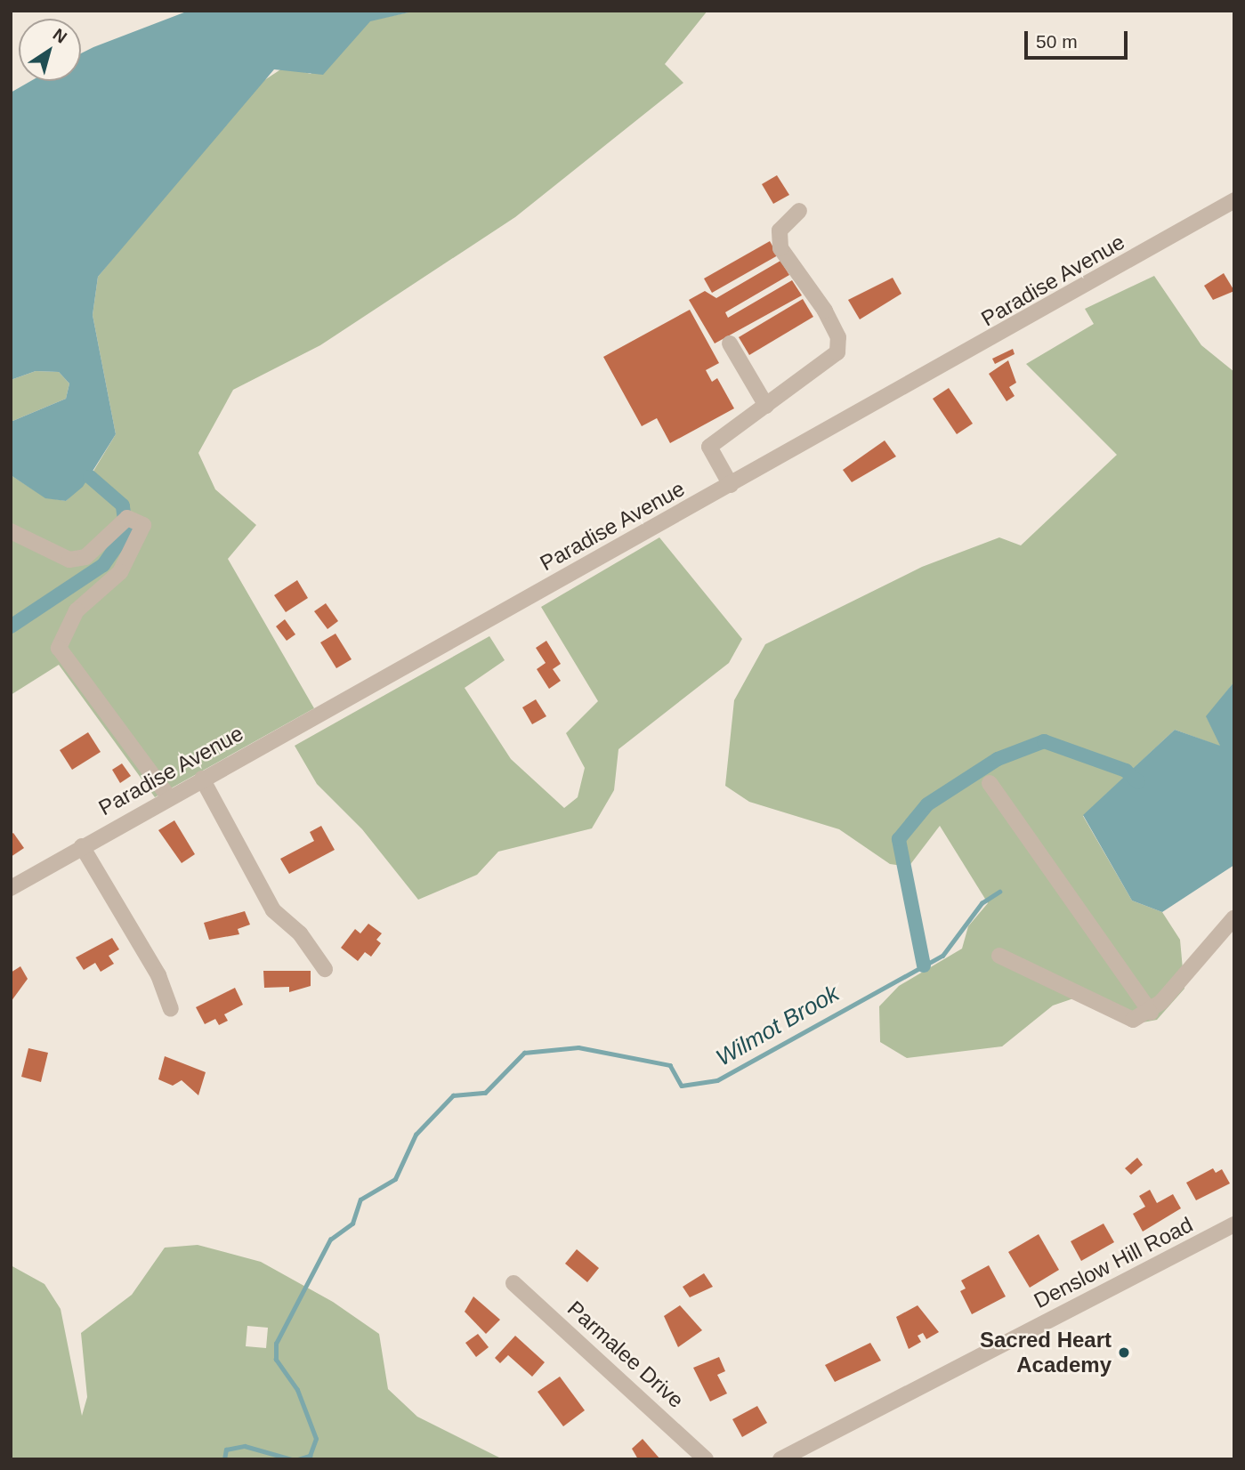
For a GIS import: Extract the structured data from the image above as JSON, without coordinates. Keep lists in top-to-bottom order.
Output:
{
  "streets": {
    "street": ["Paradise Avenue", "Denslow Hill Road", "Parmalee Drive"]
  },
  "water": ["Wilmot Brook"],
  "places": ["Sacred Heart Academy"],
  "scale_bar": "50 m",
  "north": "top right"
}
